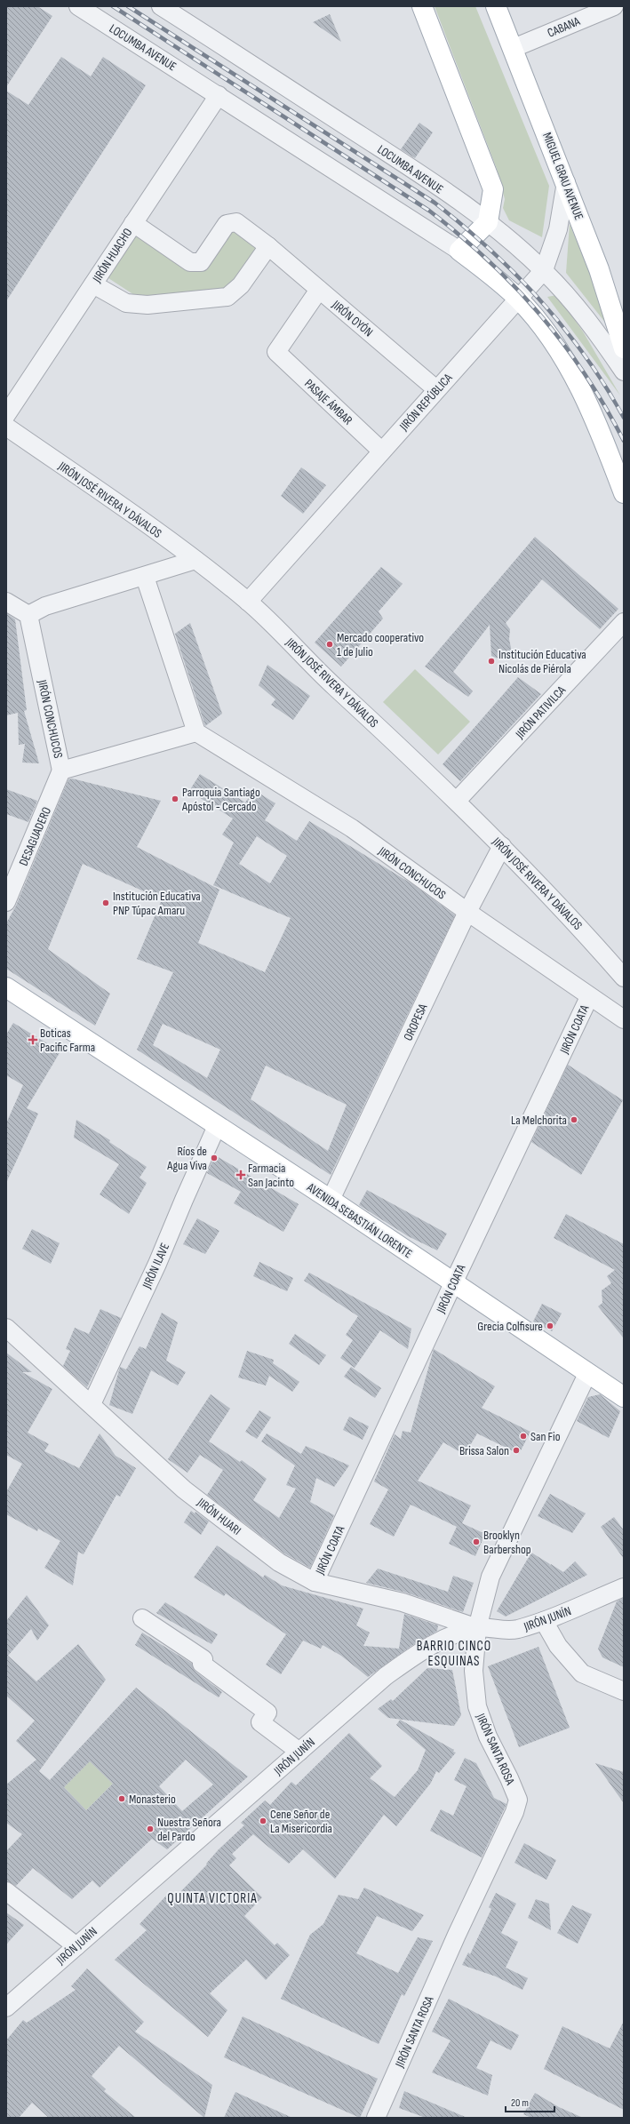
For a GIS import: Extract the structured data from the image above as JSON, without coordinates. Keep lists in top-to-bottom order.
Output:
{
  "streets": {
    "main road": ["MIGUEL GRAU AVENUE", "AVENIDA SEBASTIÁN LORENTE"],
    "street": [
      "CABANA",
      "LOCUMBA AVENUE",
      "JIRÓN HUACHO",
      "JIRÓN OYÓN",
      "PASAJE ÁMBAR",
      "JIRÓN REPÚBLICA",
      "JIRÓN JOSÉ RIVERA Y DÁVALOS",
      "JIRÓN PATIVILCA",
      "JIRÓN CONCHUCOS",
      "DESAGUADERO",
      "OROPESA",
      "JIRÓN COATA",
      "JIRÓN ILAVE",
      "JIRÓN HUARI",
      "JIRÓN JUNÍN",
      "JIRÓN SANTA ROSA"
    ]
  },
  "crossings": [
    ["CABANA", "MIGUEL GRAU AVENUE"],
    ["LOCUMBA AVENUE", "JIRÓN HUACHO"],
    ["LOCUMBA AVENUE", "JIRÓN REPÚBLICA"],
    ["MIGUEL GRAU AVENUE", "JIRÓN REPÚBLICA"],
    ["JIRÓN HUACHO", "JIRÓN OYÓN"],
    ["JIRÓN OYÓN", "PASAJE ÁMBAR"],
    ["JIRÓN OYÓN", "JIRÓN REPÚBLICA"],
    ["PASAJE ÁMBAR", "JIRÓN REPÚBLICA"],
    ["JIRÓN REPÚBLICA", "JIRÓN JOSÉ RIVERA Y DÁVALOS"],
    ["JIRÓN JOSÉ RIVERA Y DÁVALOS", "JIRÓN PATIVILCA"],
    ["JIRÓN JOSÉ RIVERA Y DÁVALOS", "OROPESA"],
    ["JIRÓN CONCHUCOS", "DESAGUADERO"],
    ["JIRÓN CONCHUCOS", "OROPESA"],
    ["JIRÓN CONCHUCOS", "JIRÓN COATA"],
    ["OROPESA", "AVENIDA SEBASTIÁN LORENTE"],
    ["JIRÓN COATA", "AVENIDA SEBASTIÁN LORENTE"],
    ["JIRÓN COATA", "JIRÓN HUARI"],
    ["AVENIDA SEBASTIÁN LORENTE", "JIRÓN ILAVE"],
    ["AVENIDA SEBASTIÁN LORENTE", "JIRÓN SANTA ROSA"],
    ["JIRÓN ILAVE", "JIRÓN HUARI"],
    ["JIRÓN HUARI", "JIRÓN JUNÍN"],
    ["JIRÓN HUARI", "JIRÓN SANTA ROSA"],
    ["JIRÓN JUNÍN", "JIRÓN SANTA ROSA"]
  ],
  "districts": ["BARRIO CINCO ESQUINAS", "QUINTA VICTORIA"],
  "places": {
    "other": [
      "Mercado cooperativo 1 de Julio",
      "Institución Educativa Nicolás de Piérola",
      "Parroquia Santiago Apóstol - Cercado",
      "Institución Educativa PNP Túpac Amaru",
      "La Melchorita",
      "Ríos de Agua Viva",
      "Grecia Colfisure",
      "San Fio",
      "Brissa Salon",
      "Brooklyn Barbershop",
      "Monasterio",
      "Cene Señor de La Misericordia",
      "Nuestra Señora del Pardo"
    ],
    "health": ["Boticas Pacific Farma", "Farmacia San Jacinto"]
  },
  "scale_bar": "20 m"
}
